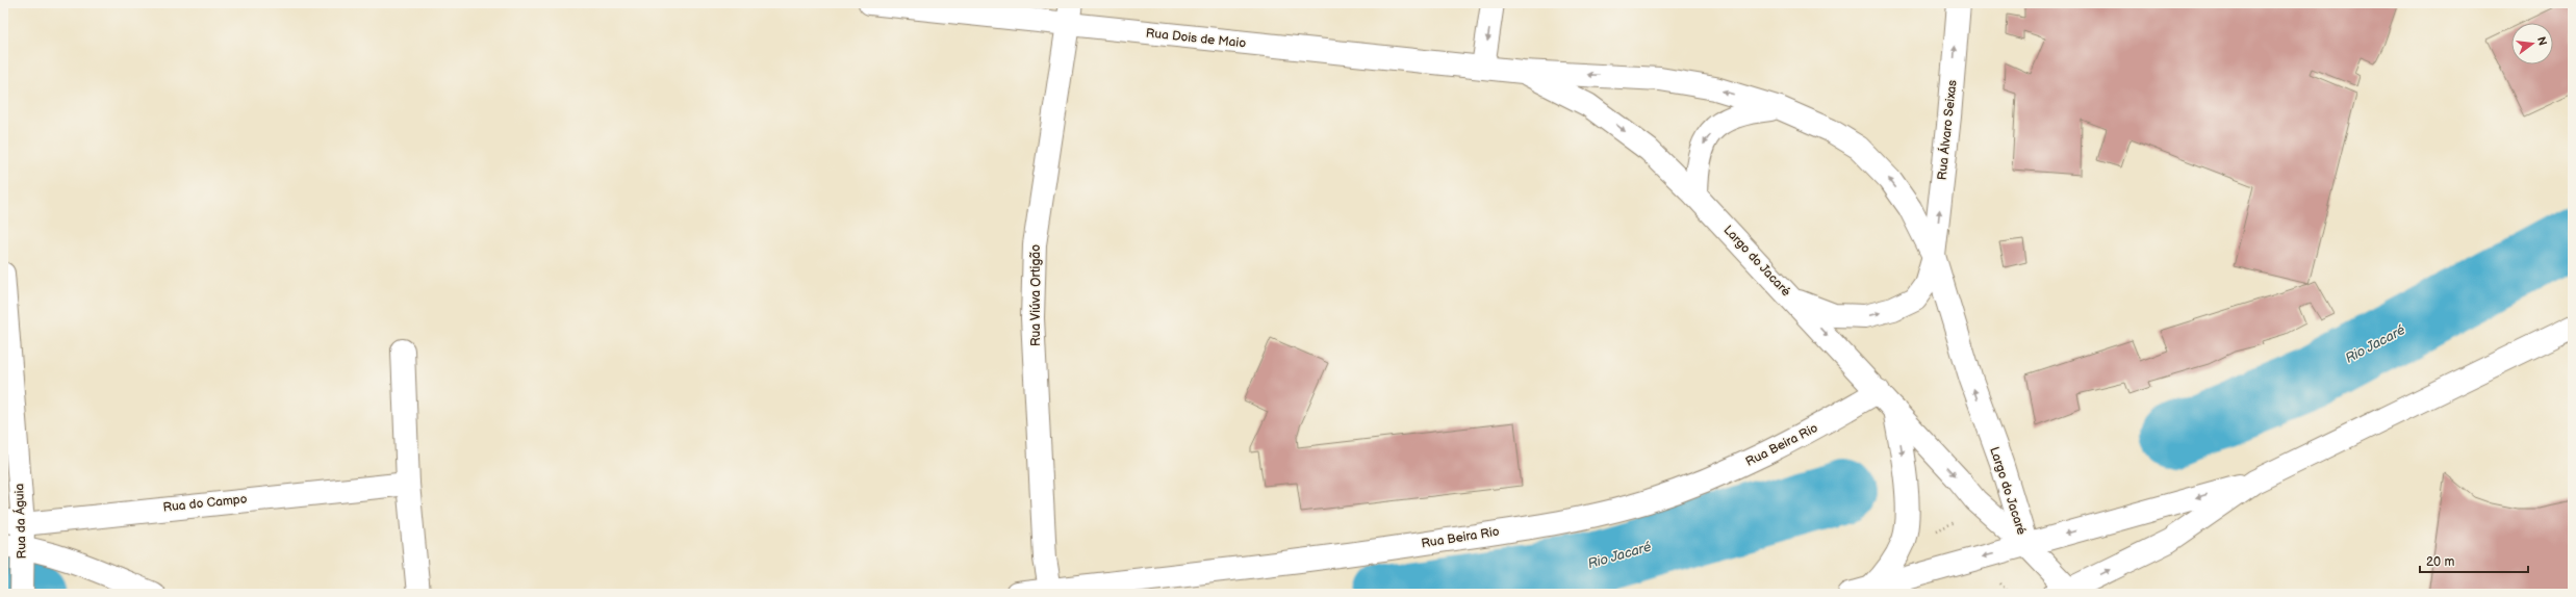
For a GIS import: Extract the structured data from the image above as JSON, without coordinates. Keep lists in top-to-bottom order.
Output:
{
  "streets": {
    "street": [
      "Rua Dois de Maio",
      "Rua Álvaro Seixas",
      "Largo do Jacaré",
      "Rua Viúva Ortigão",
      "Rua Beira Rio",
      "Rua do Campo",
      "Rua da Águia"
    ]
  },
  "crossings": [
    ["Rua Dois de Maio", "Largo do Jacaré"],
    ["Rua Dois de Maio", "Rua Viúva Ortigão"],
    ["Rua Álvaro Seixas", "Largo do Jacaré"],
    ["Largo do Jacaré", "Rua Beira Rio"],
    ["Rua Viúva Ortigão", "Rua Beira Rio"],
    ["Rua do Campo", "Rua da Águia"]
  ],
  "one_way": ["Rua Álvaro Seixas"],
  "water": ["Rio Jacaré"],
  "scale_bar": "20 m",
  "north": "right"
}
